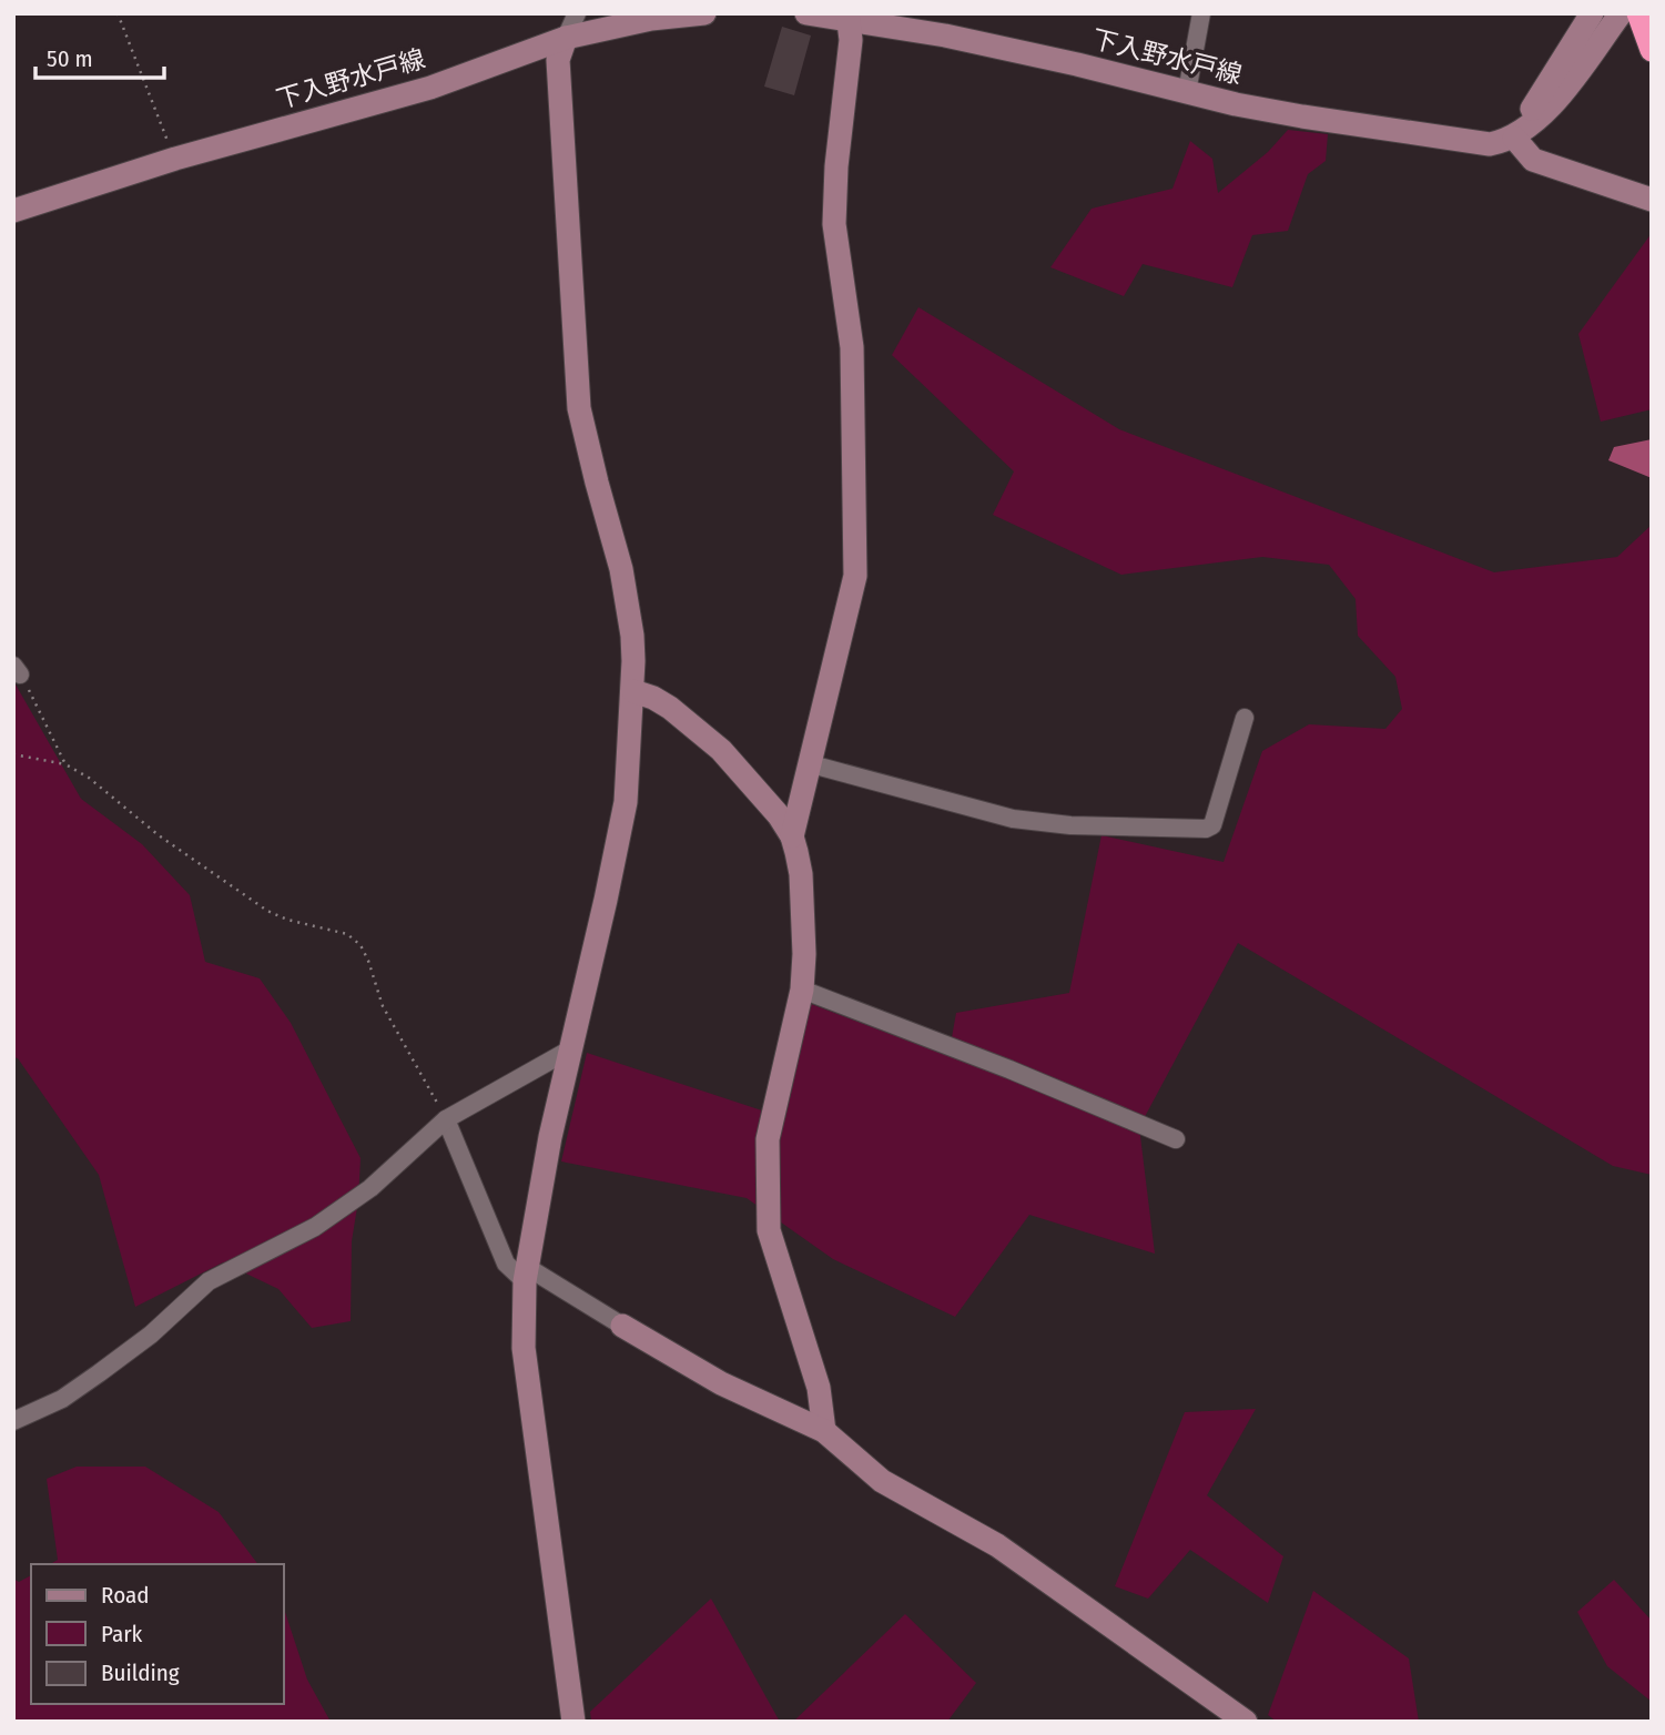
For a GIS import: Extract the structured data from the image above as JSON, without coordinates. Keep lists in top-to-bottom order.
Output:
{
  "streets": {
    "street": ["下入野水戸線"]
  },
  "legend": ["Road", "Park", "Building"],
  "scale_bar": "50 m"
}
